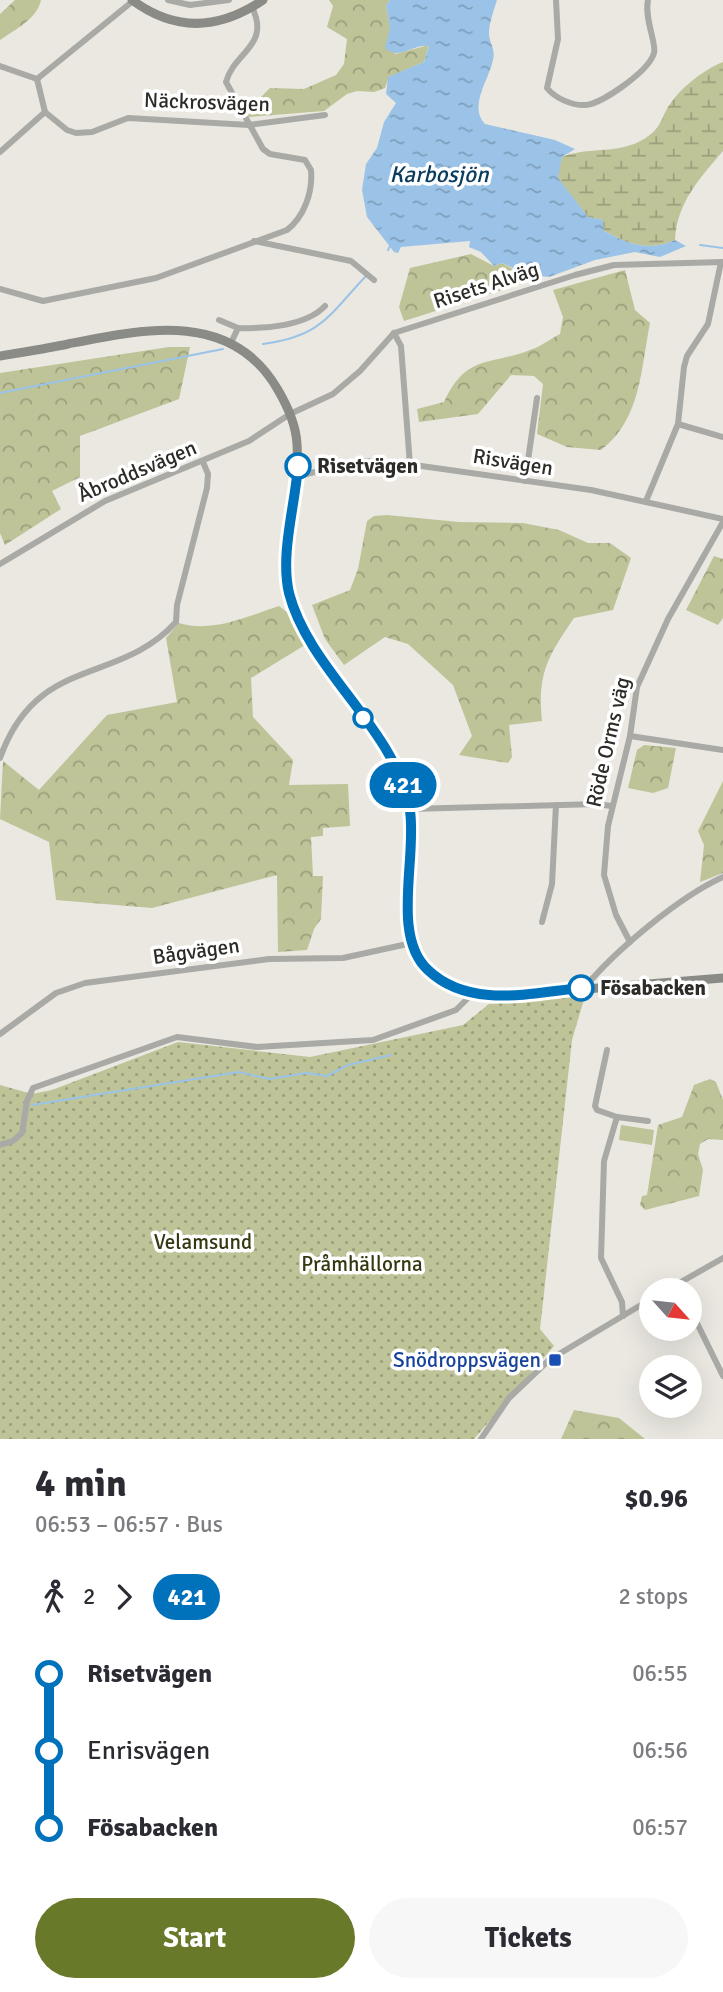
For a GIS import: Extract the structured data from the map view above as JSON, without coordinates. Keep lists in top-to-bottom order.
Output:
{
  "streets": {
    "street": [
      "Näckrosvägen",
      "Risets Alväg",
      "Risvägen",
      "Åbroddsvägen",
      "Röde Orms väg",
      "Bågvägen"
    ]
  },
  "crossings": [
    ["Risets Alväg", "Åbroddsvägen"],
    ["Risvägen", "Röde Orms väg"]
  ],
  "water": ["Karbosjön"],
  "parks": ["Velamsund", "Pråmhällorna"],
  "places": {
    "other": ["Risetvägen", "Fösabacken"],
    "transit": ["Snödroppsvägen"]
  },
  "lines": ["bus line 421"],
  "north": "bottom right",
  "page": {
    "on_map": "421",
    "heading": ["4 min", "06:53 – 06:57 · Bus", "$0.96"],
    "legs": ["2", "421", "2 stops"],
    "list": [
      {
        "name": "Risetvägen",
        "value": "06:55"
      },
      {
        "name": "Enrisvägen",
        "value": "06:56"
      },
      {
        "name": "Fösabacken",
        "value": "06:57"
      }
    ],
    "buttons": ["Start", "Tickets"]
  }
}
